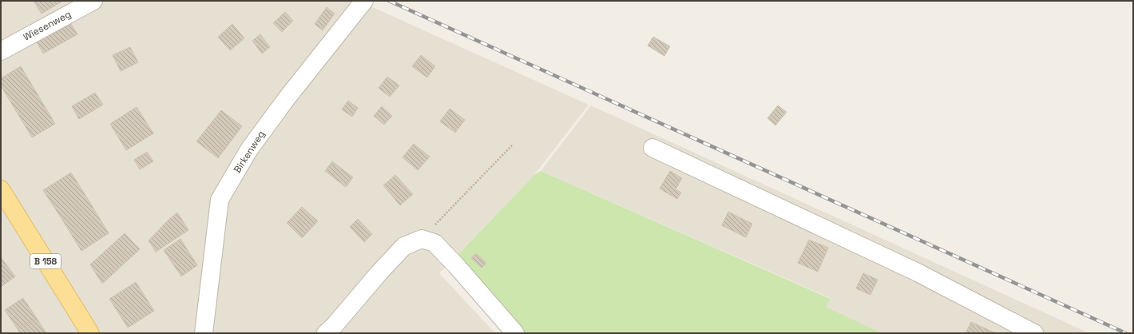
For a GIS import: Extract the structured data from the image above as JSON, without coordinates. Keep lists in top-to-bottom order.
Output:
{
  "streets": {
    "main road": ["B 158"],
    "street": ["Wiesenweg", "Birkenweg"]
  }
}
